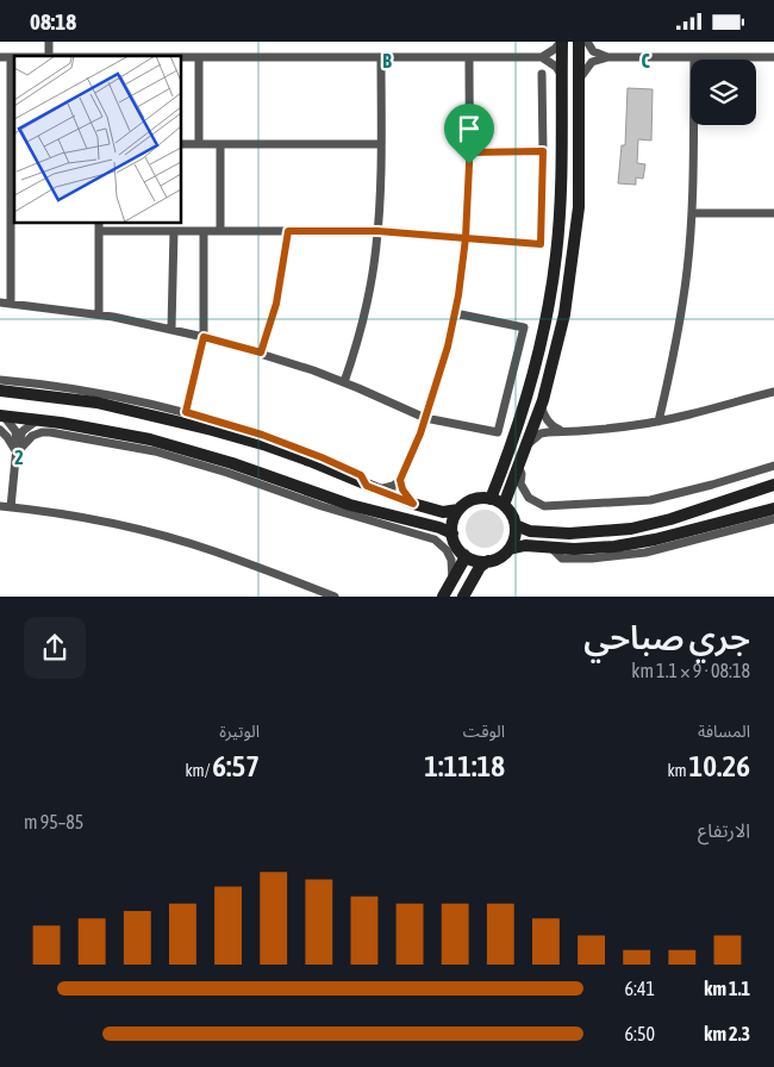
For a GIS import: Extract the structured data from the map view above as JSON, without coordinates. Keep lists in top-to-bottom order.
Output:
{
  "page": {
    "status": "08:18",
    "heading": ["جري صباحي", "08:18 · 9 × 1.1 km"],
    "stats": [
      ["المسافة", "10.26 km"],
      ["الوقت", "1:11:18"],
      ["الوتيرة", "6:57 /km"]
    ],
    "chart": ["الارتفاع", "85–95 m"],
    "list": [
      {
        "name": "1.1 km",
        "note": "6:41"
      },
      {
        "name": "2.3 km",
        "note": "6:50"
      }
    ]
  },
  "grid": {
    "columns": ["B", "C"],
    "rows": ["2"]
  }
}
